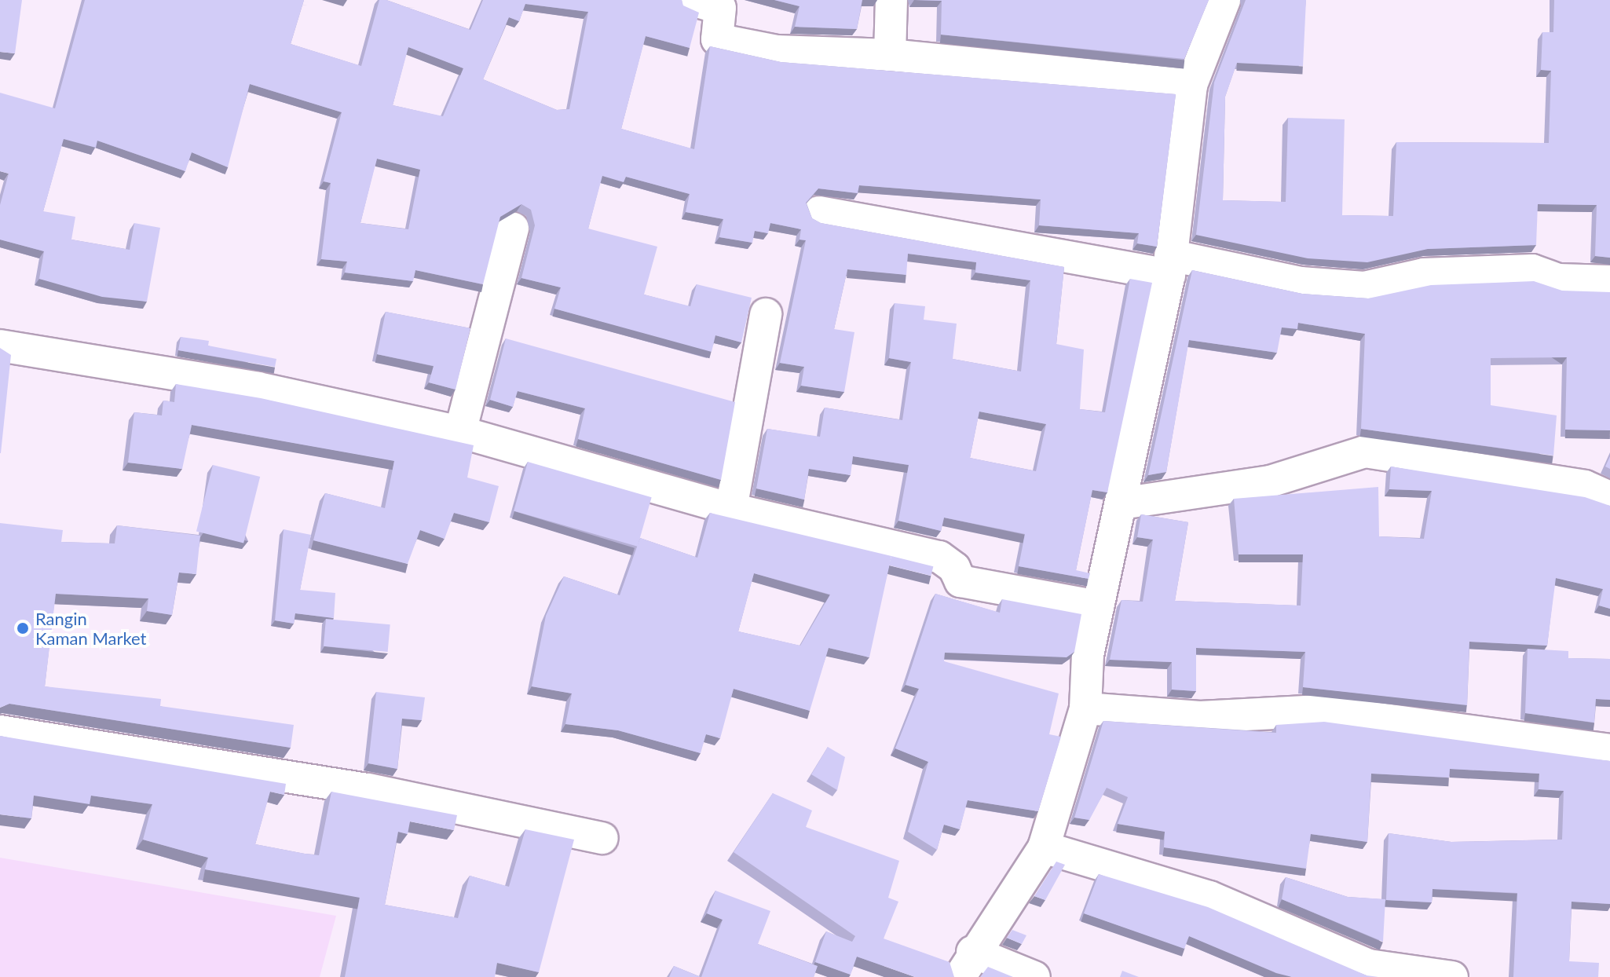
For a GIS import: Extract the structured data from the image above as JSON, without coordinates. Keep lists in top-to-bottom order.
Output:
{
  "places": ["Rangin Kaman Market"]
}
